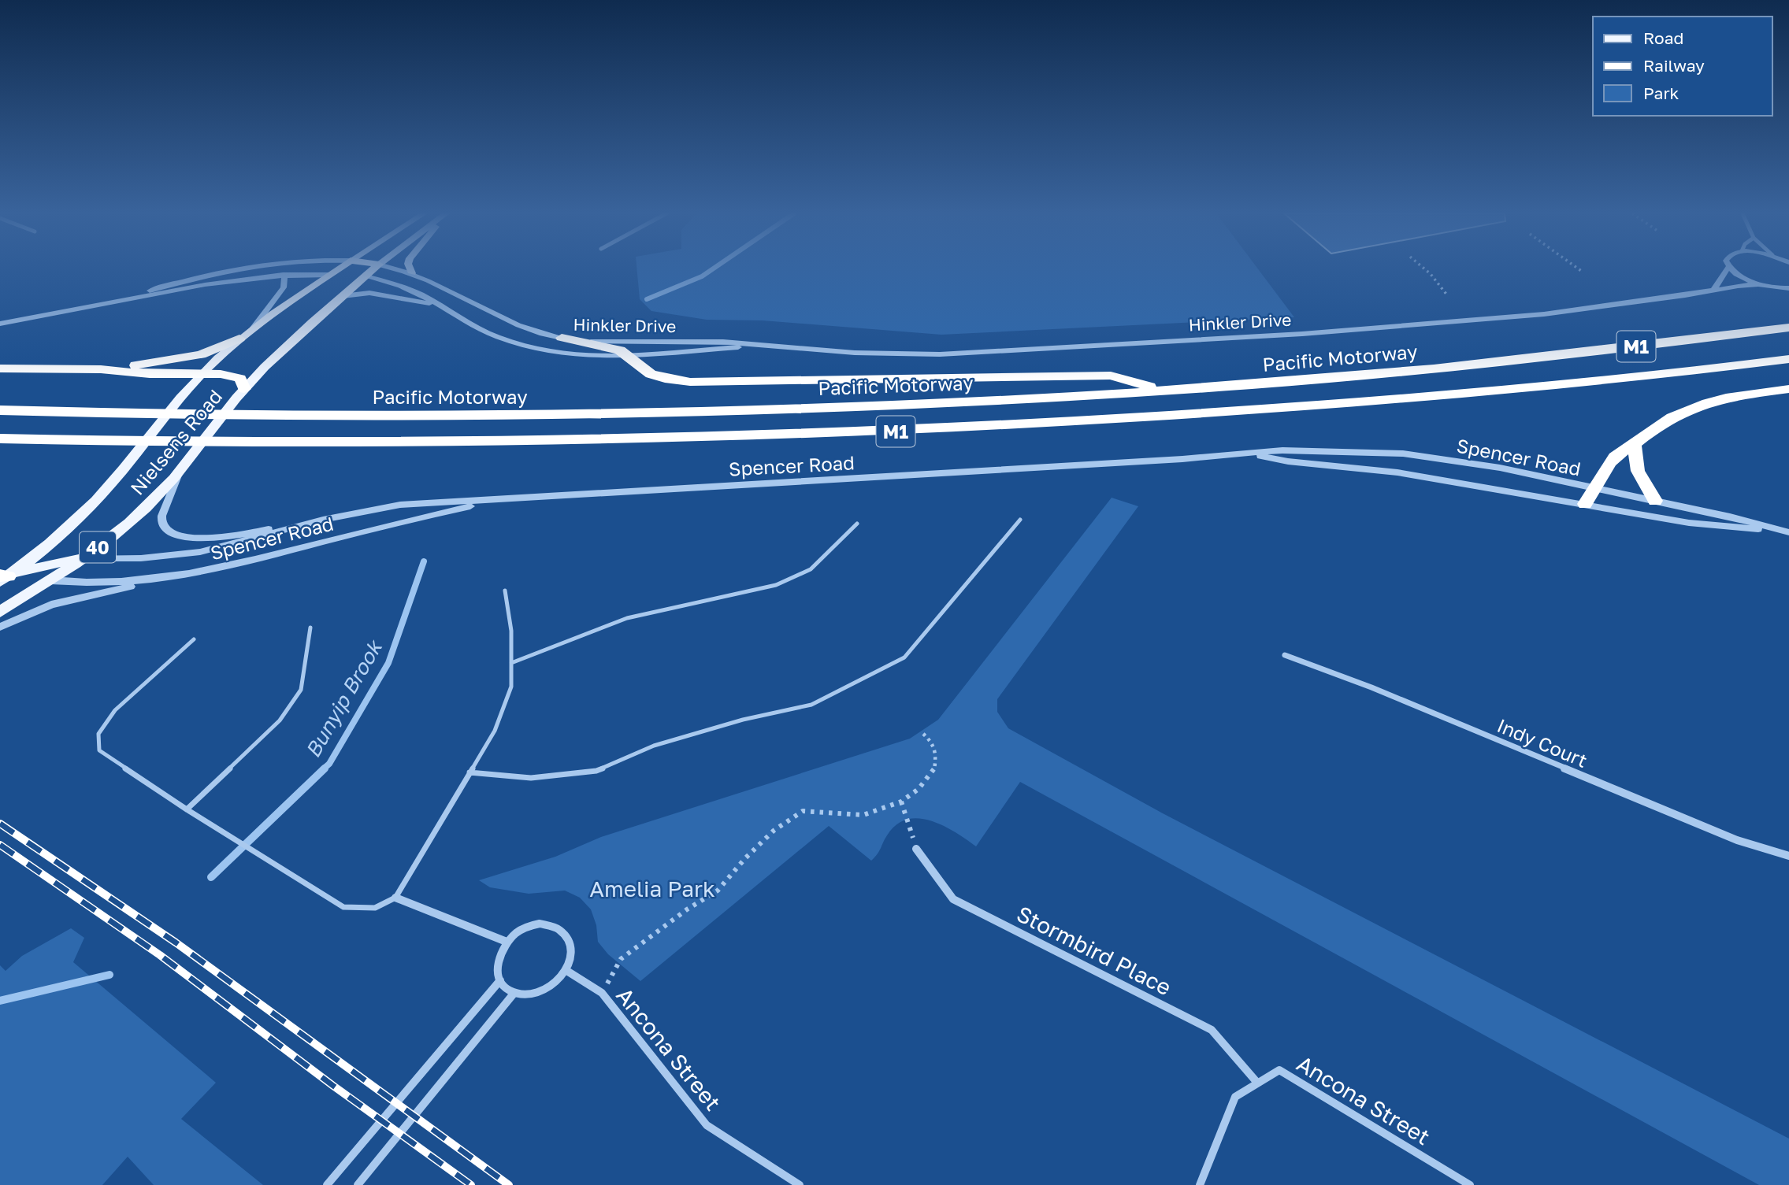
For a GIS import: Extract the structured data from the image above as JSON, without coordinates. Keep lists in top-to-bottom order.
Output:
{
  "streets": {
    "highway": ["M1", "Pacific Motorway"],
    "main road": ["Hinkler Drive", "Nielsens Road", "40"],
    "street": [
      "Spencer Road",
      "Indy Court",
      "Stormbird Place",
      "Ancona Street"
    ]
  },
  "crossings": [
    ["Hinkler Drive", "Nielsens Road"],
    ["Hinkler Drive", "40"],
    ["Nielsens Road", "Spencer Road"],
    ["Nielsens Road", "40"],
    ["Stormbird Place", "Ancona Street"]
  ],
  "water": ["Bunyip Brook"],
  "parks": ["Amelia Park"],
  "legend": ["Road", "Railway", "Park"]
}
